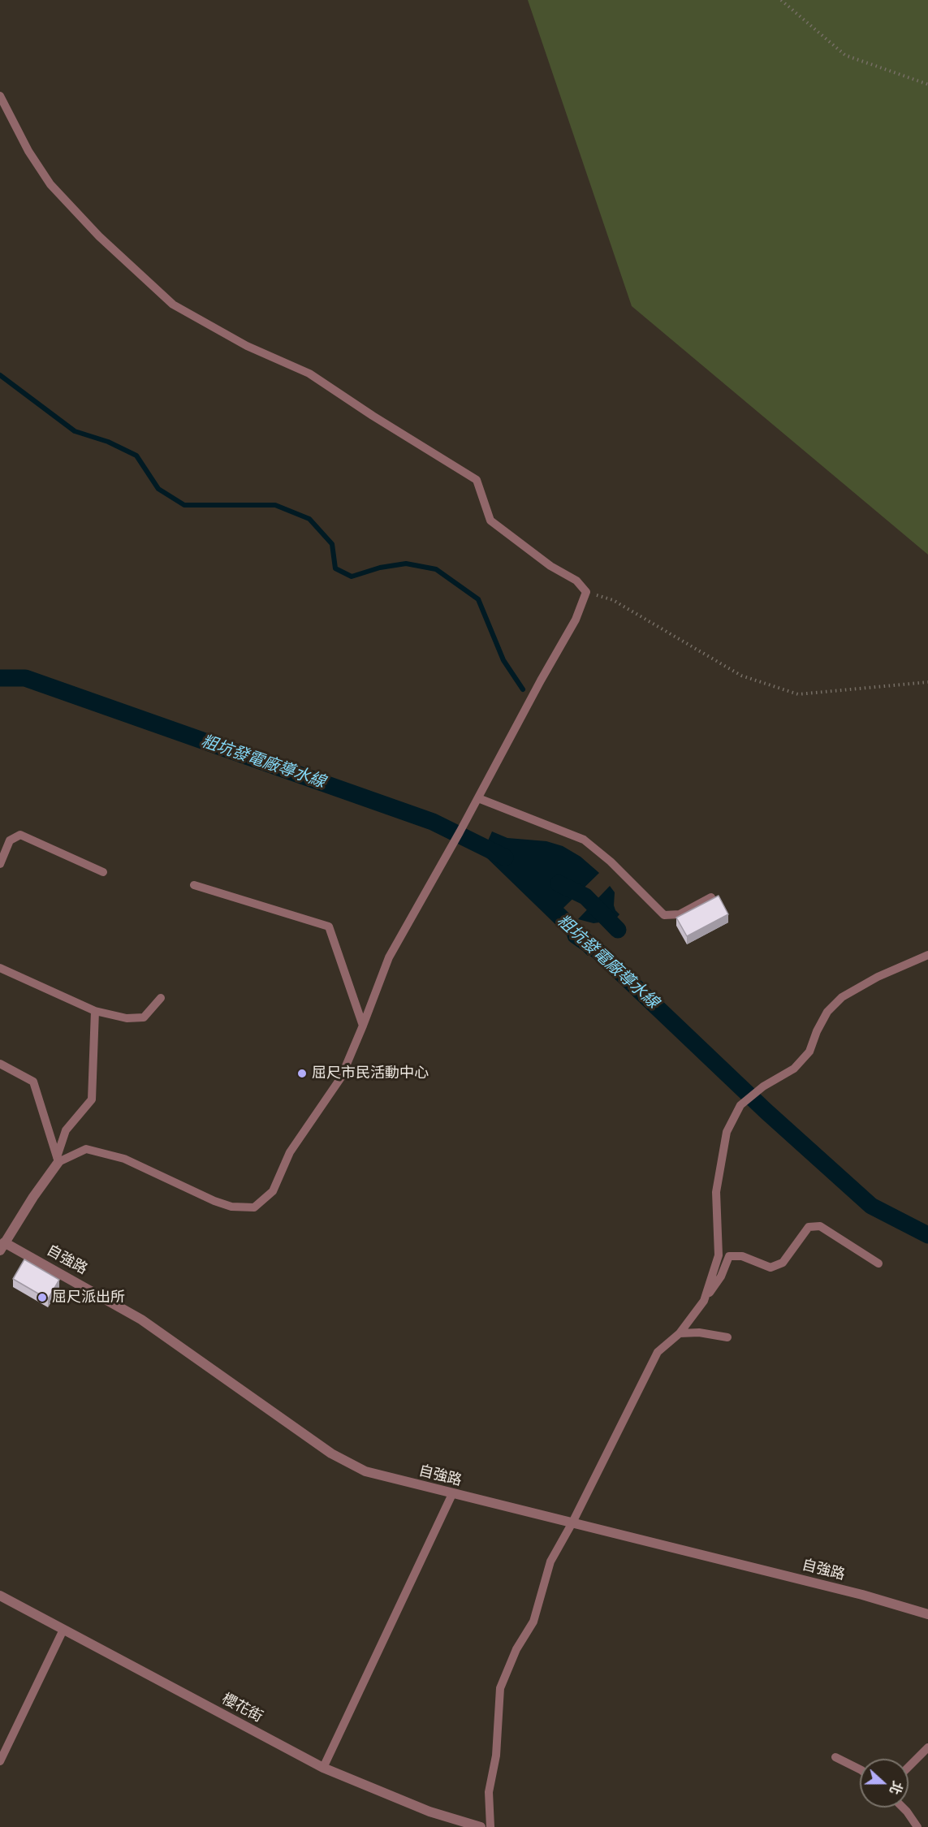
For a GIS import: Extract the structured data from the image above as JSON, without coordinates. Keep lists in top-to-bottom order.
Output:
{
  "streets": {
    "street": ["自強路", "櫻花街"]
  },
  "water": ["粗坑發電廠導水線"],
  "places": ["屈尺市民活動中心", "屈尺派出所"],
  "north": "right"
}
